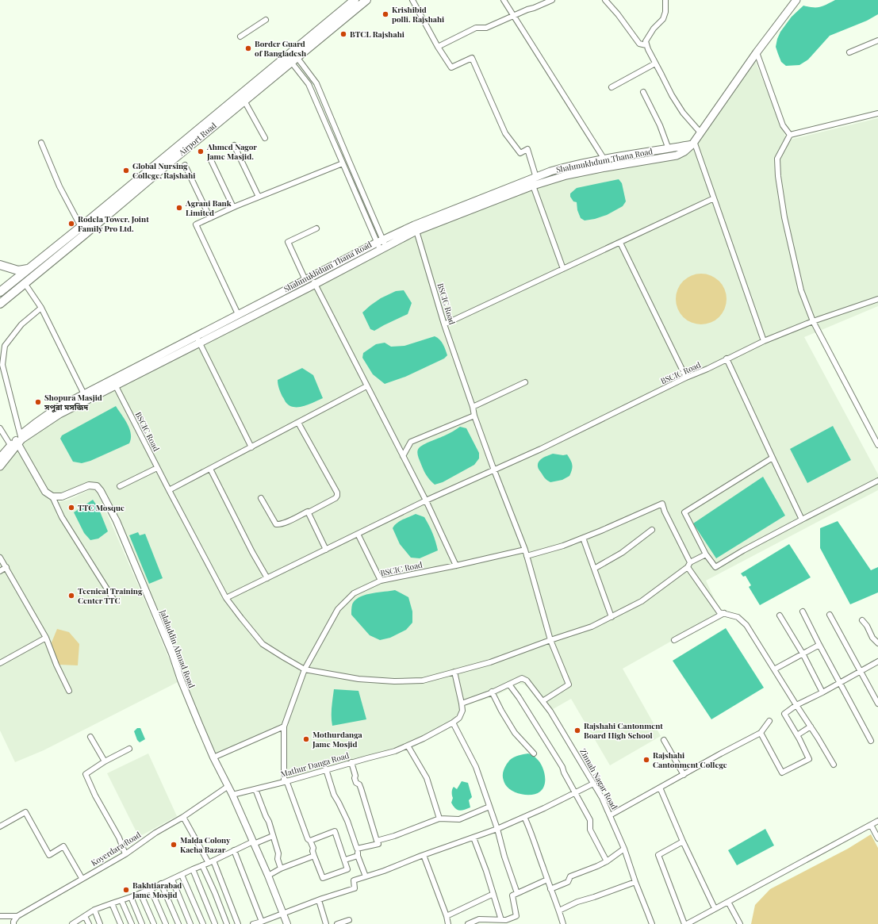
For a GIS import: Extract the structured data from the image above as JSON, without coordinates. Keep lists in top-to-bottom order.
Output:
{
  "streets": {
    "main road": ["Airport Road", "Shahmukhdum Thana Road"],
    "street": [
      "BSCIC Road",
      "Jalaluddin Ahmad Road",
      "Mathur Danga Road",
      "Zinnah Nagar Road",
      "Koyerdara Road"
    ]
  },
  "crossings": [
    ["Shahmukhdum Thana Road", "BSCIC Road"],
    ["BSCIC Road", "Mathur Danga Road"],
    ["BSCIC Road", "Zinnah Nagar Road"],
    ["Jalaluddin Ahmad Road", "Mathur Danga Road"],
    ["Jalaluddin Ahmad Road", "Koyerdara Road"],
    ["Mathur Danga Road", "Zinnah Nagar Road"]
  ],
  "places": [
    "Krishibid polli. Rajshahi",
    "BTCL Rajshahi",
    "Border Guard of Bangladesh",
    "Ahmed Nagor Jame Masjid.",
    "Global Nursing College, Rajshahi",
    "Agrani Bank Limited",
    "Rodela Tower, Joint Family Pro Ltd.",
    "Shopura Masjid সপুরা মসজিদ",
    "TTC Mosque",
    "Tecnical Training Center TTC",
    "Rajshahi Cantonment Board High School",
    "Mothurdanga Jame Mosjid",
    "Rajshahi Cantonment College",
    "Malda Colony Kacha Bazar",
    "Bakhtiarabad Jame Mosjid"
  ]
}
